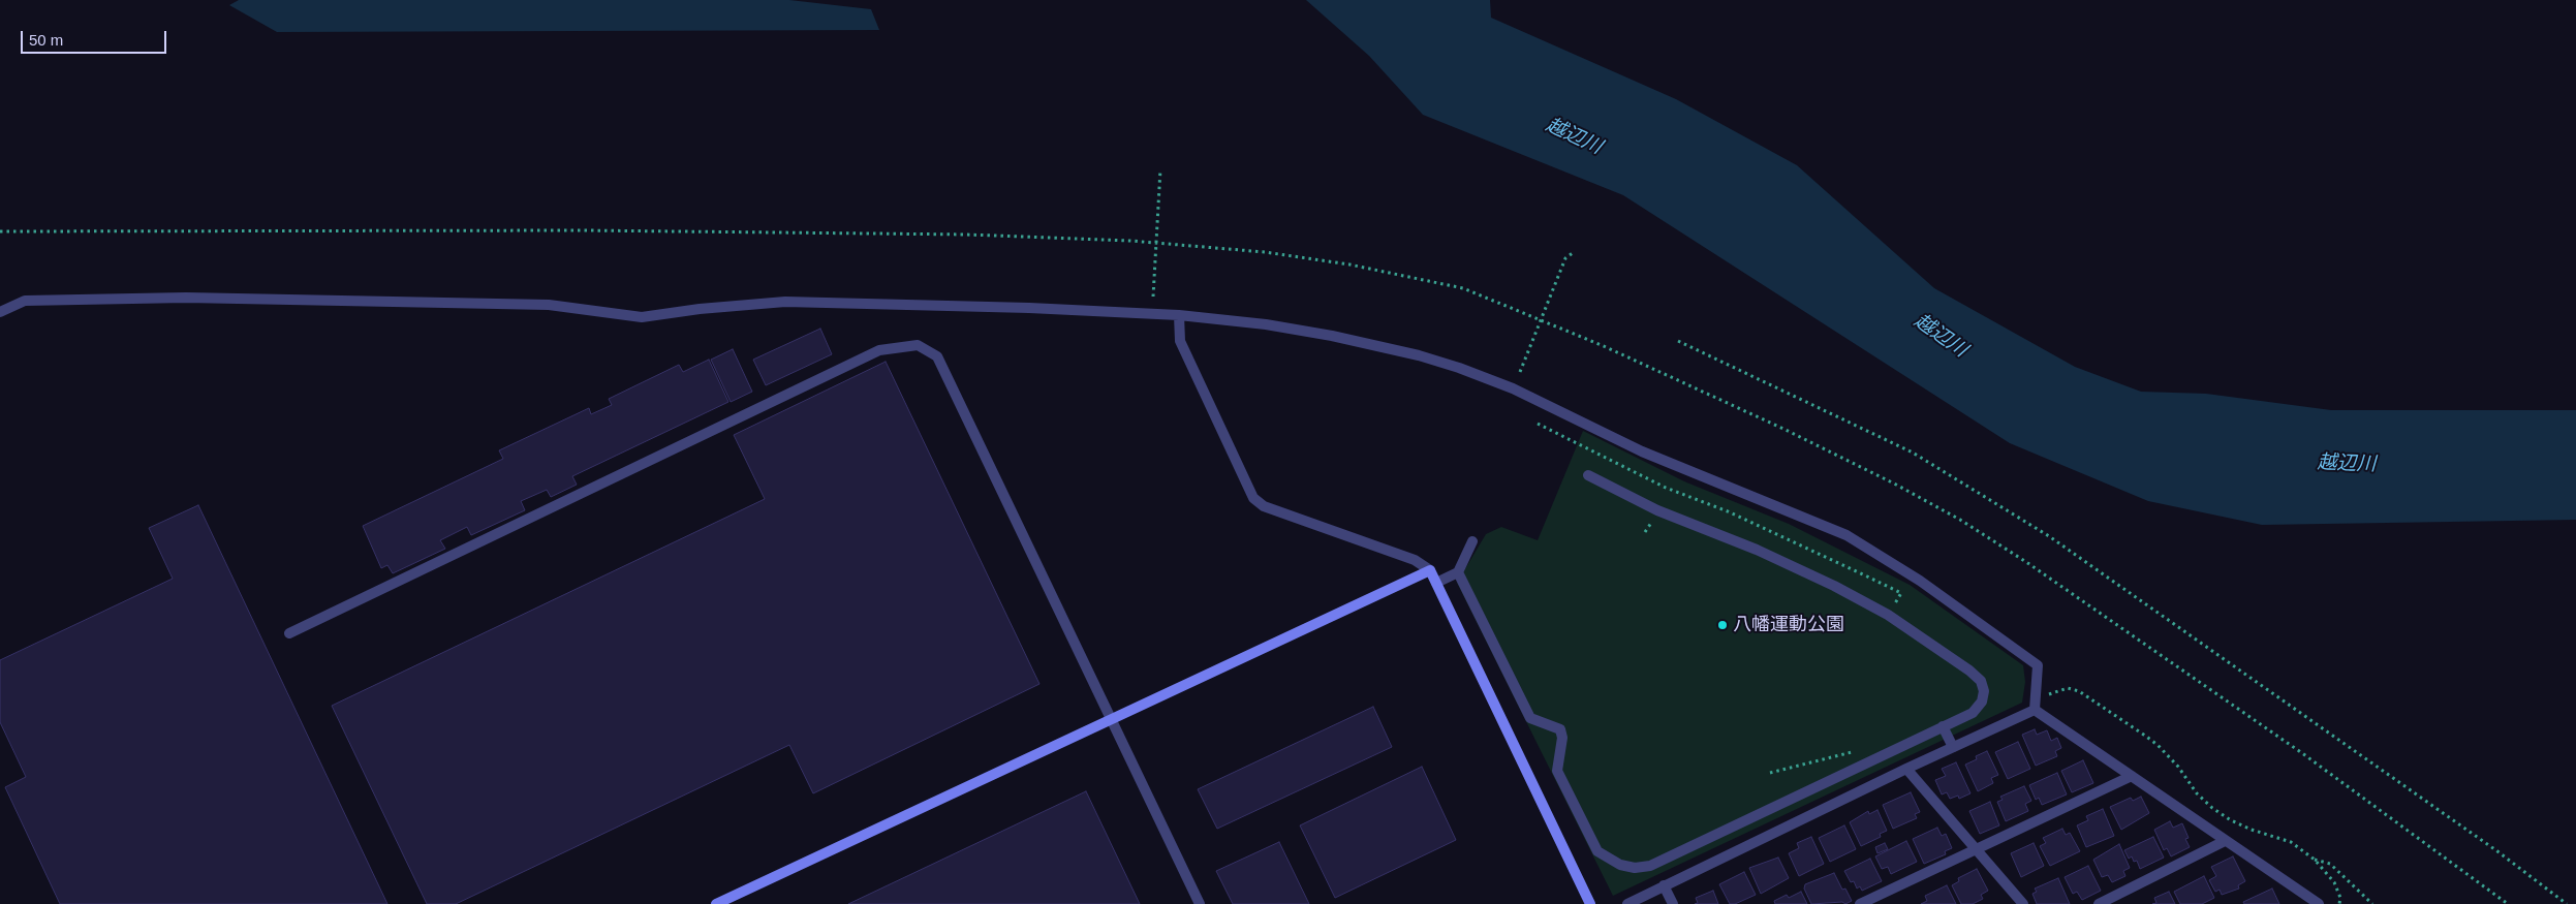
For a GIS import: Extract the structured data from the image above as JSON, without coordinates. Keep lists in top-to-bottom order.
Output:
{
  "water": ["越辺川"],
  "places": ["八幡運動公園"],
  "scale_bar": "50 m"
}
